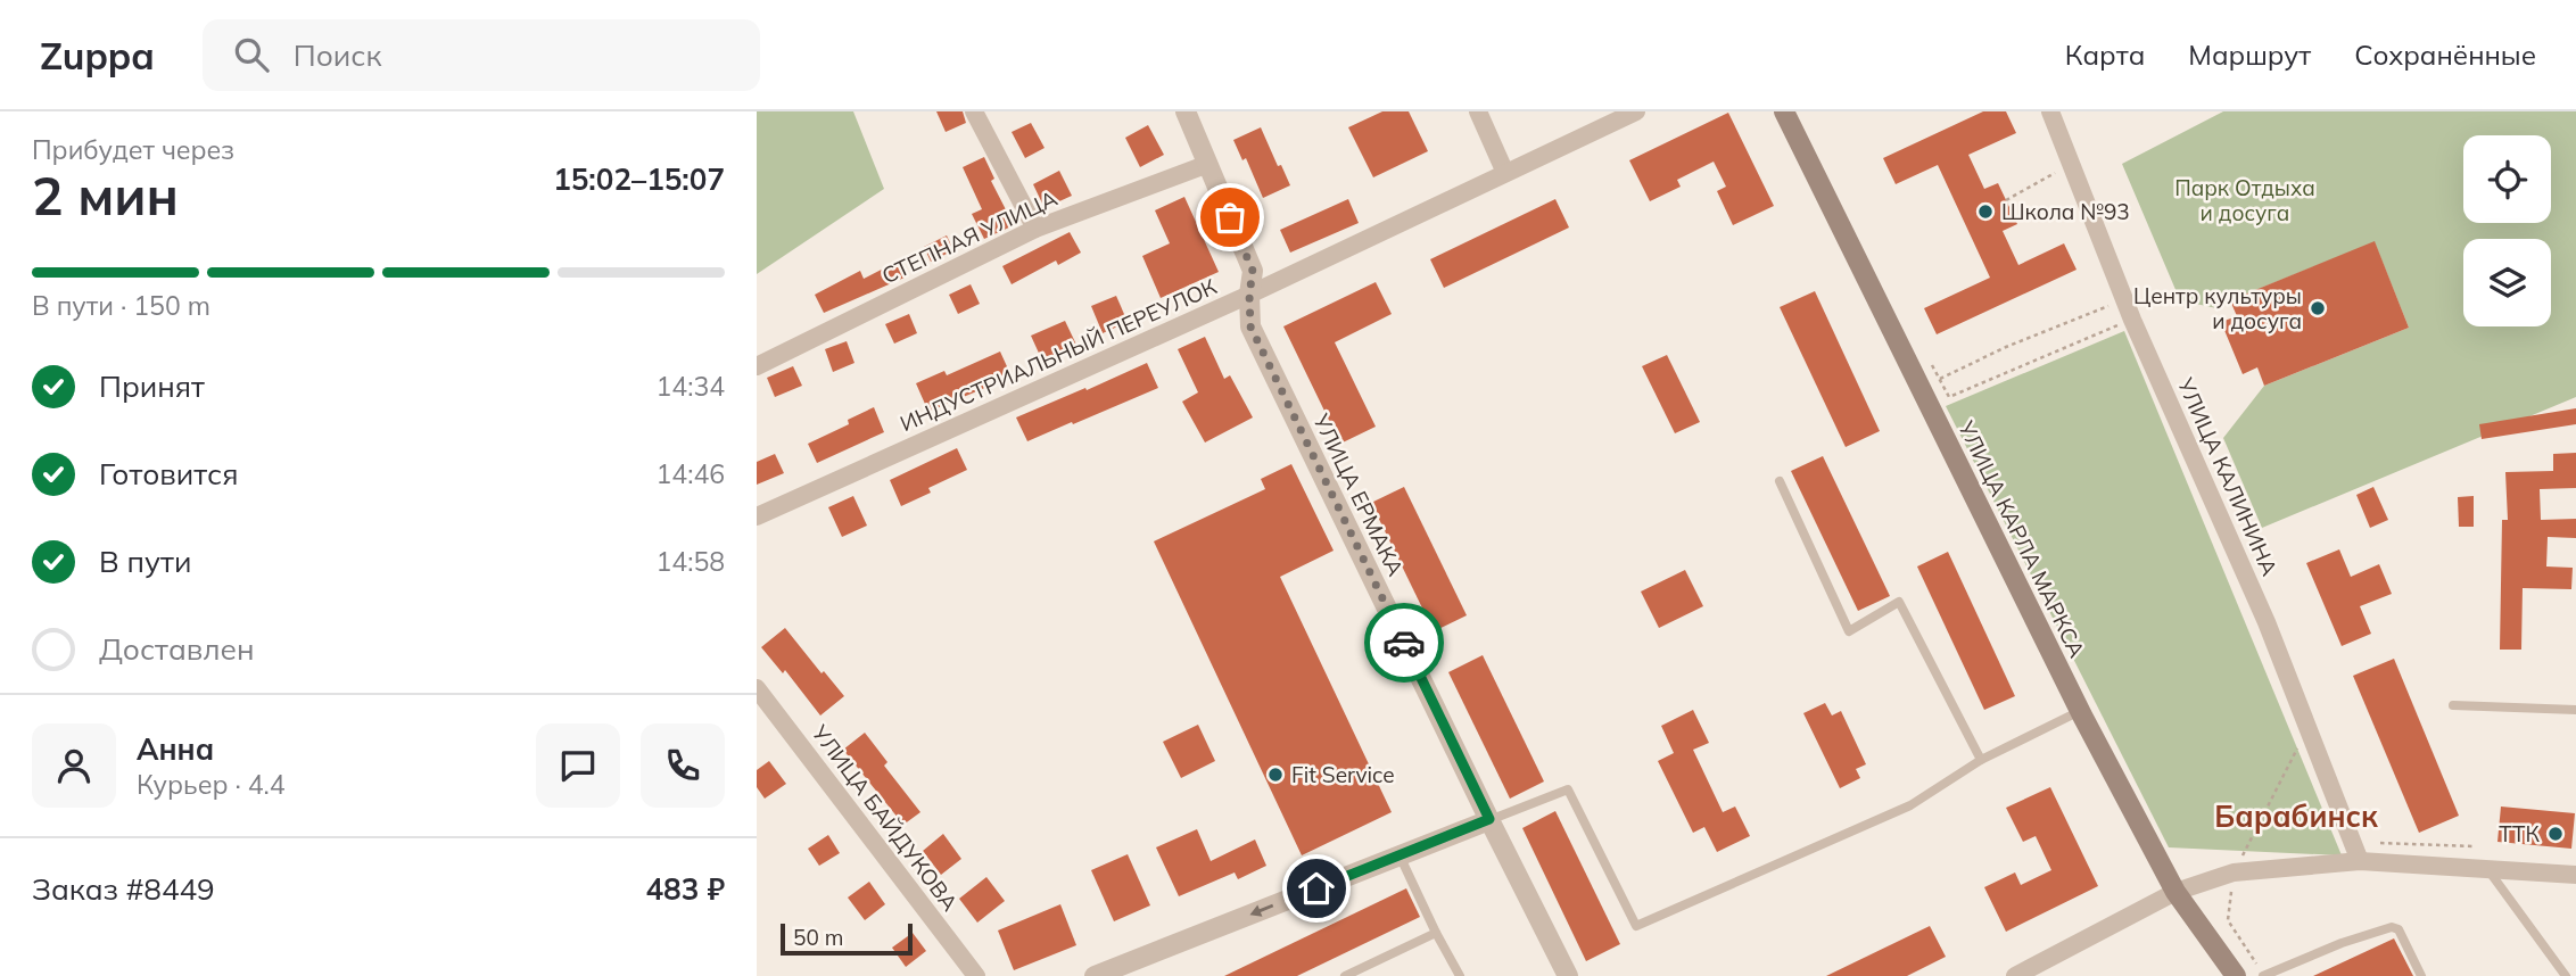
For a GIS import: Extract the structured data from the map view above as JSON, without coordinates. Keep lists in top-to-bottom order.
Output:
{
  "streets": {
    "main road": ["УЛИЦА КАРЛА МАРКСА"],
    "street": [
      "СТЕПНАЯ УЛИЦА",
      "ИНДУСТРИАЛЬНЫЙ ПЕРЕУЛОК",
      "УЛИЦА КАЛИНИНА",
      "УЛИЦА ЕРМАКА",
      "УЛИЦА БАЙДУКОВА"
    ]
  },
  "crossings": [
    ["СТЕПНАЯ УЛИЦА", "УЛИЦА ЕРМАКА"],
    ["ИНДУСТРИАЛЬНЫЙ ПЕРЕУЛОК", "УЛИЦА ЕРМАКА"]
  ],
  "districts": ["Барабинск"],
  "parks": ["Парк Отдыха и досуга"],
  "places": [
    "Школа №93",
    "Центр культуры и досуга",
    "Fit Service",
    "ТТК"
  ],
  "scale_bar": "50 m",
  "page": {
    "header": "Zuppa",
    "search": "Поиск",
    "nav": ["Карта", "Маршрут", "Сохранённые"],
    "heading": ["2 мин", "Прибудет через", "15:02–15:07"],
    "panel": [
      "Анна",
      "Курьер · 4.4",
      "Заказ #8449",
      "483 ₽"
    ],
    "bar": "В пути · 150 m",
    "list": [
      ["Принят", "14:34"],
      ["Готовится", "14:46"],
      ["В пути", "14:58"],
      "Доставлен"
    ],
    "scale": "50 m"
  }
}
